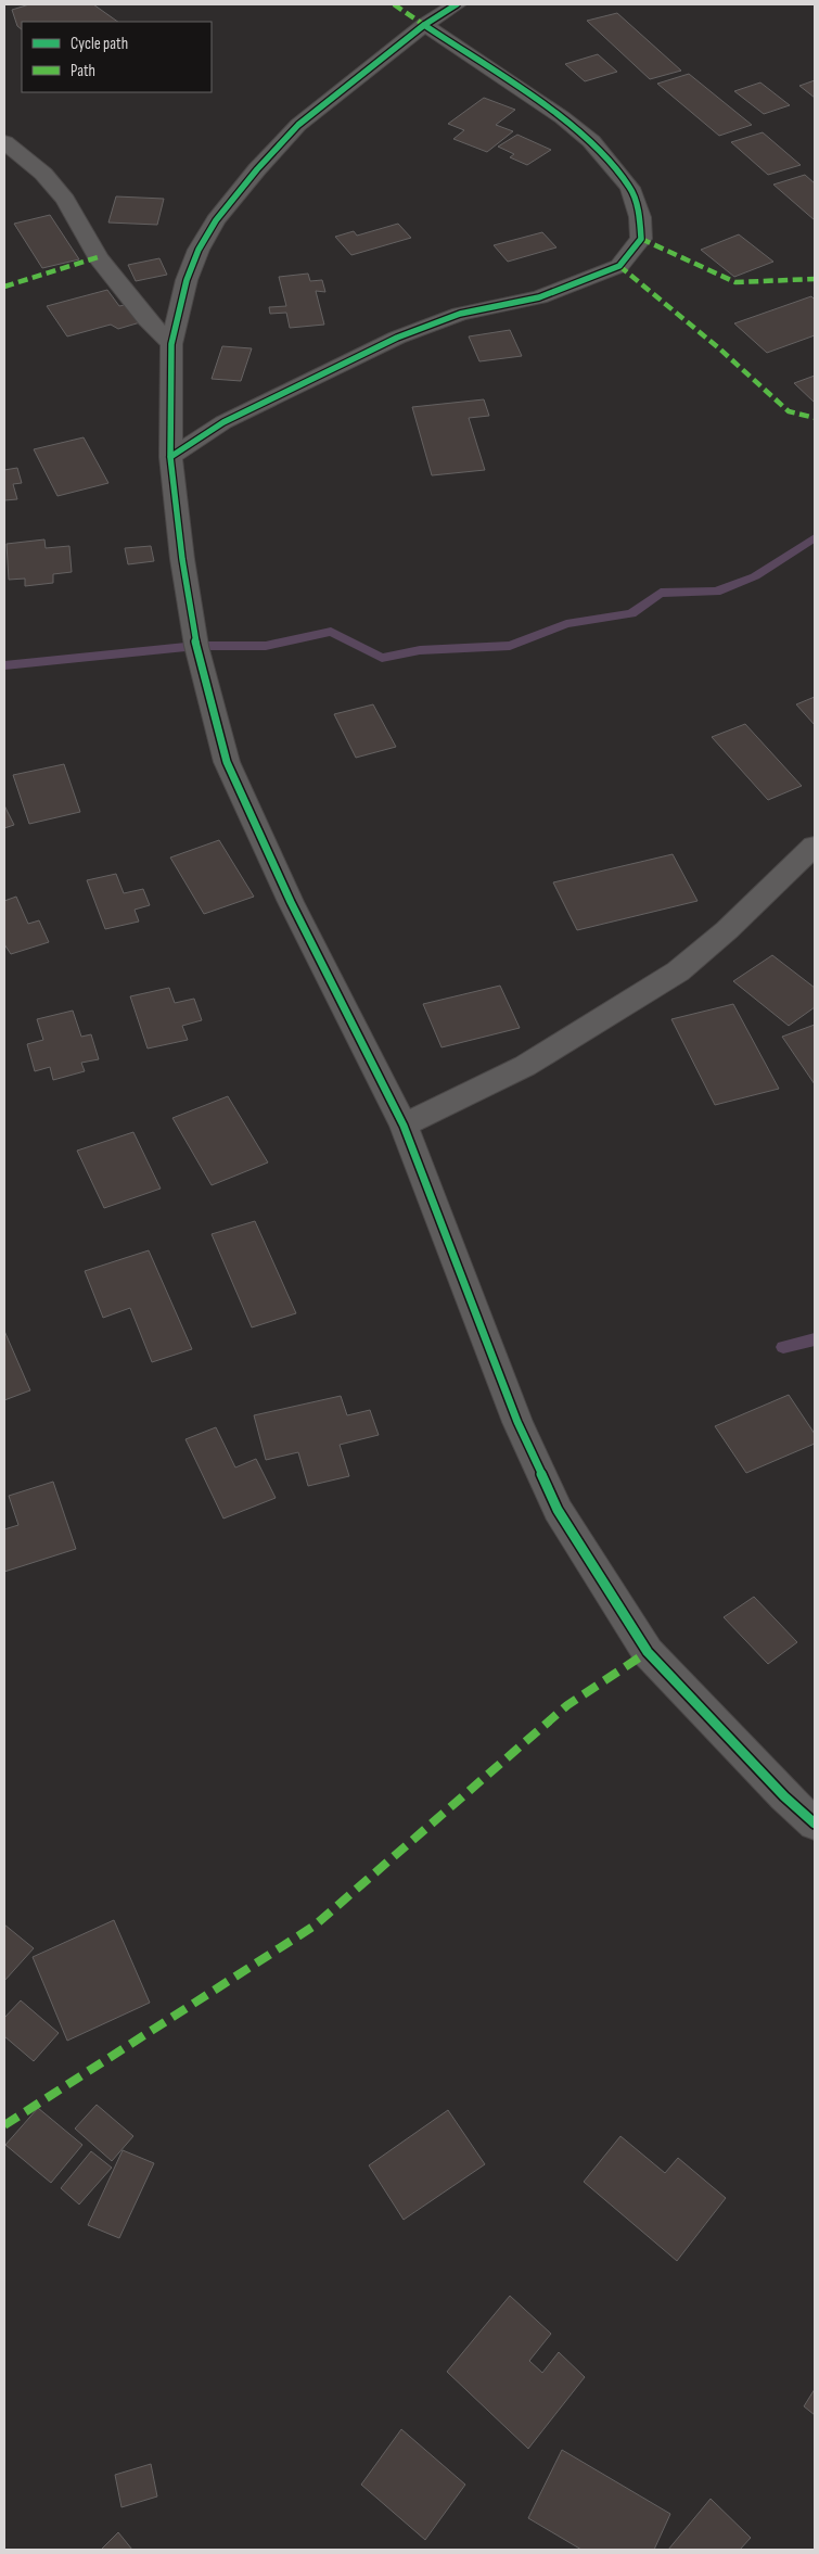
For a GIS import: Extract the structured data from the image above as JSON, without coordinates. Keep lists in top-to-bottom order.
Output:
{
  "legend": ["Cycle path", "Path"]
}
